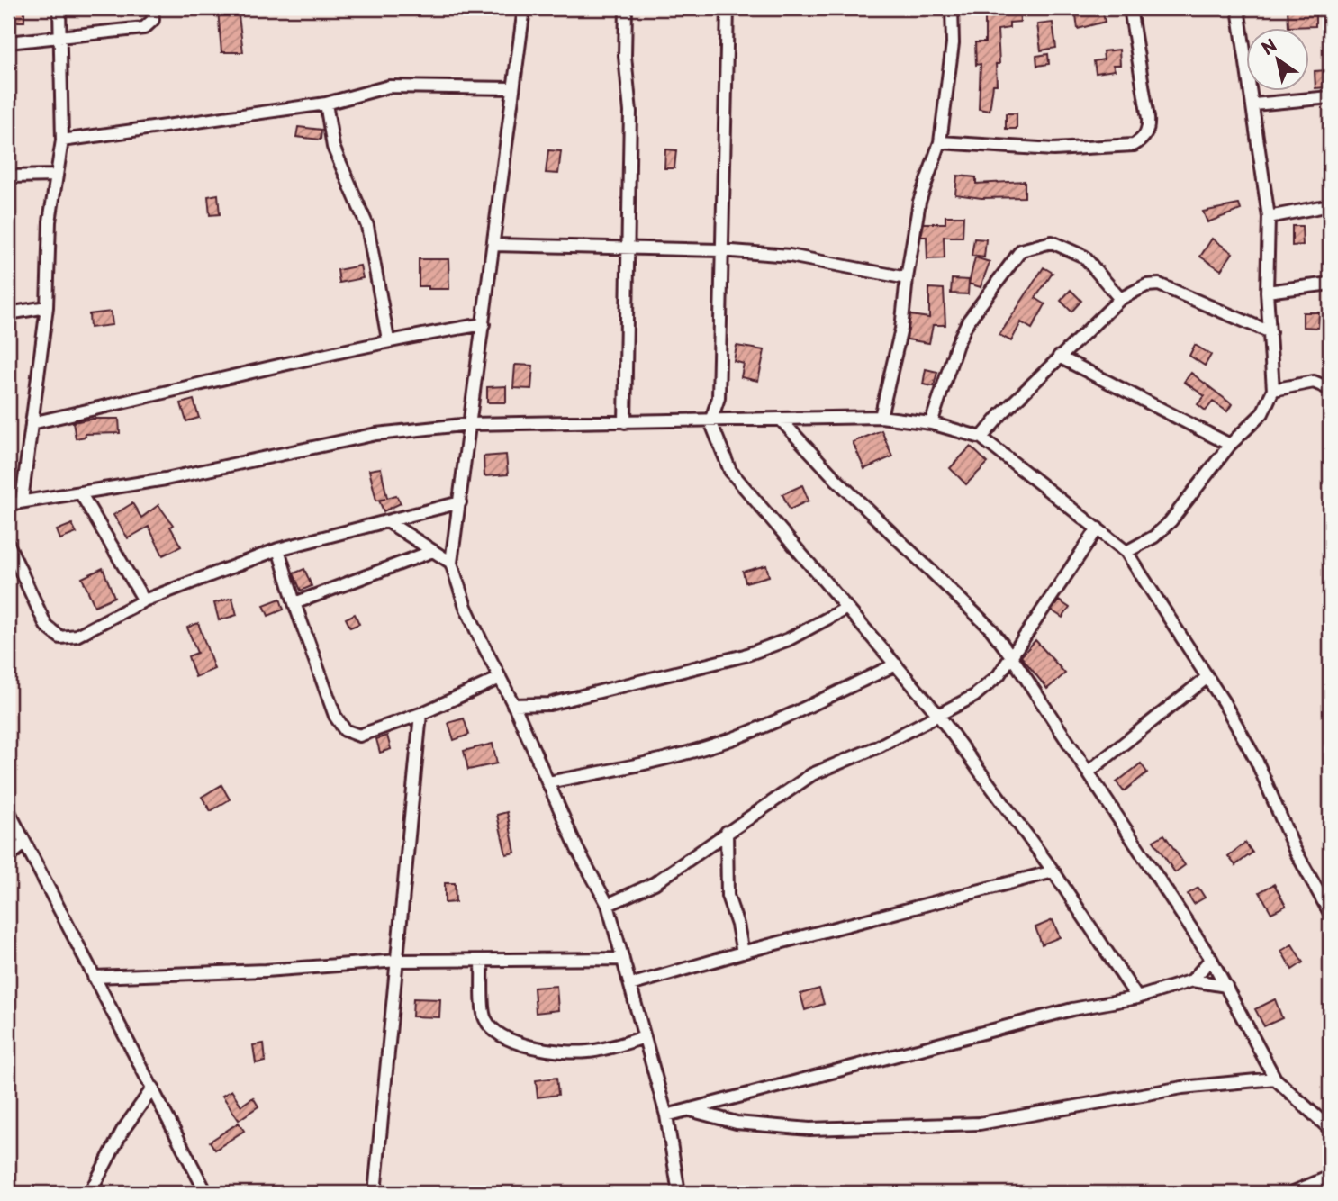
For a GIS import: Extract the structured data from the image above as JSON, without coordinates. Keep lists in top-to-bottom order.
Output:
{
  "north": "top left"
}
